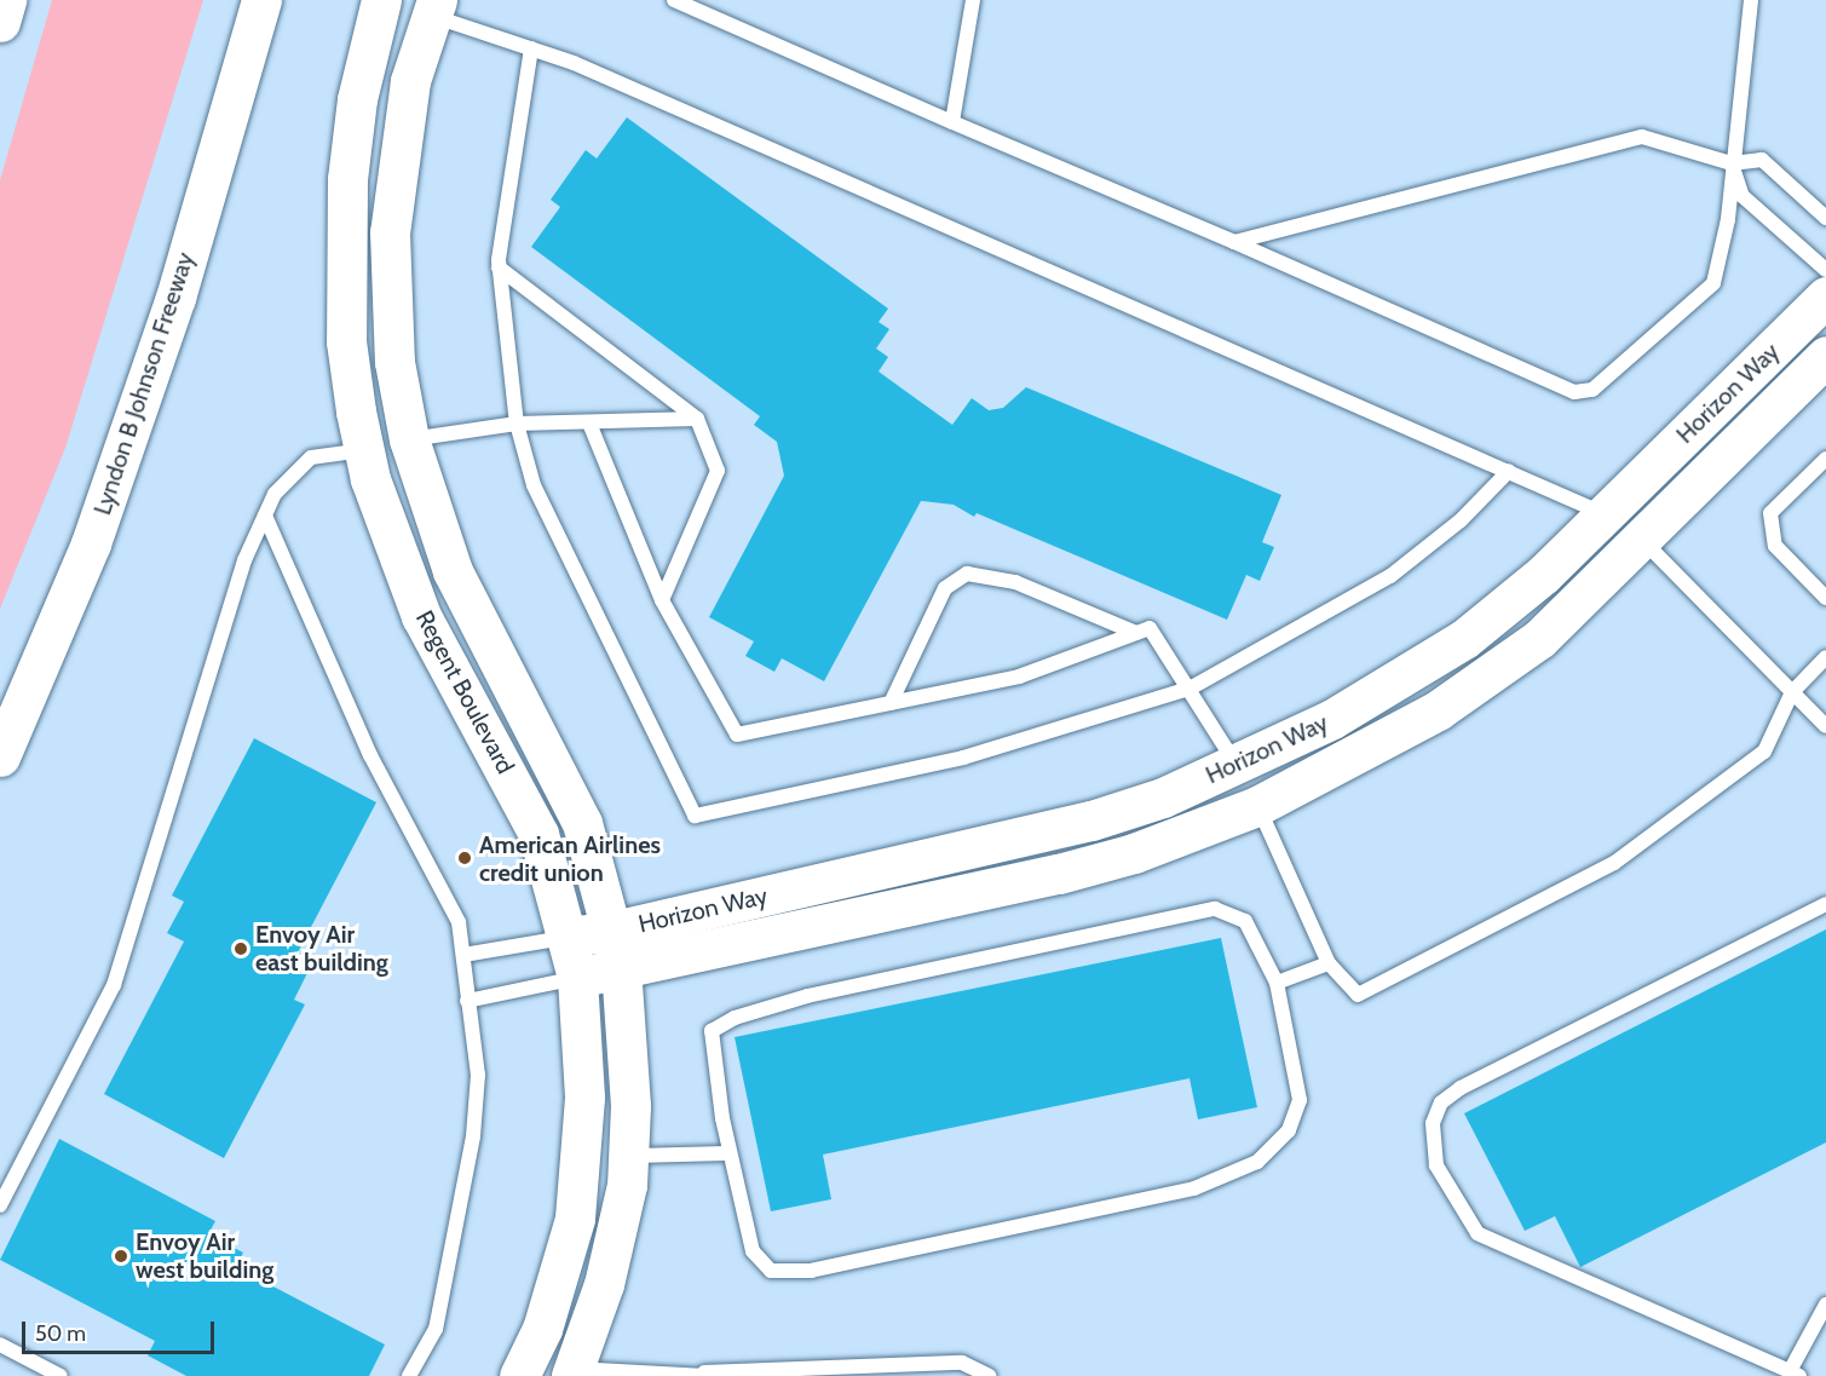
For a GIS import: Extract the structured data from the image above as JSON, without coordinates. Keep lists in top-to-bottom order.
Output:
{
  "streets": {
    "main road": ["Lyndon B Johnson Freeway", "Horizon Way", "Regent Boulevard"]
  },
  "crossings": [
    ["Horizon Way", "Regent Boulevard"]
  ],
  "places": ["American Airlines credit union", "Envoy Air east building", "Envoy Air west building"],
  "scale_bar": "50 m"
}
